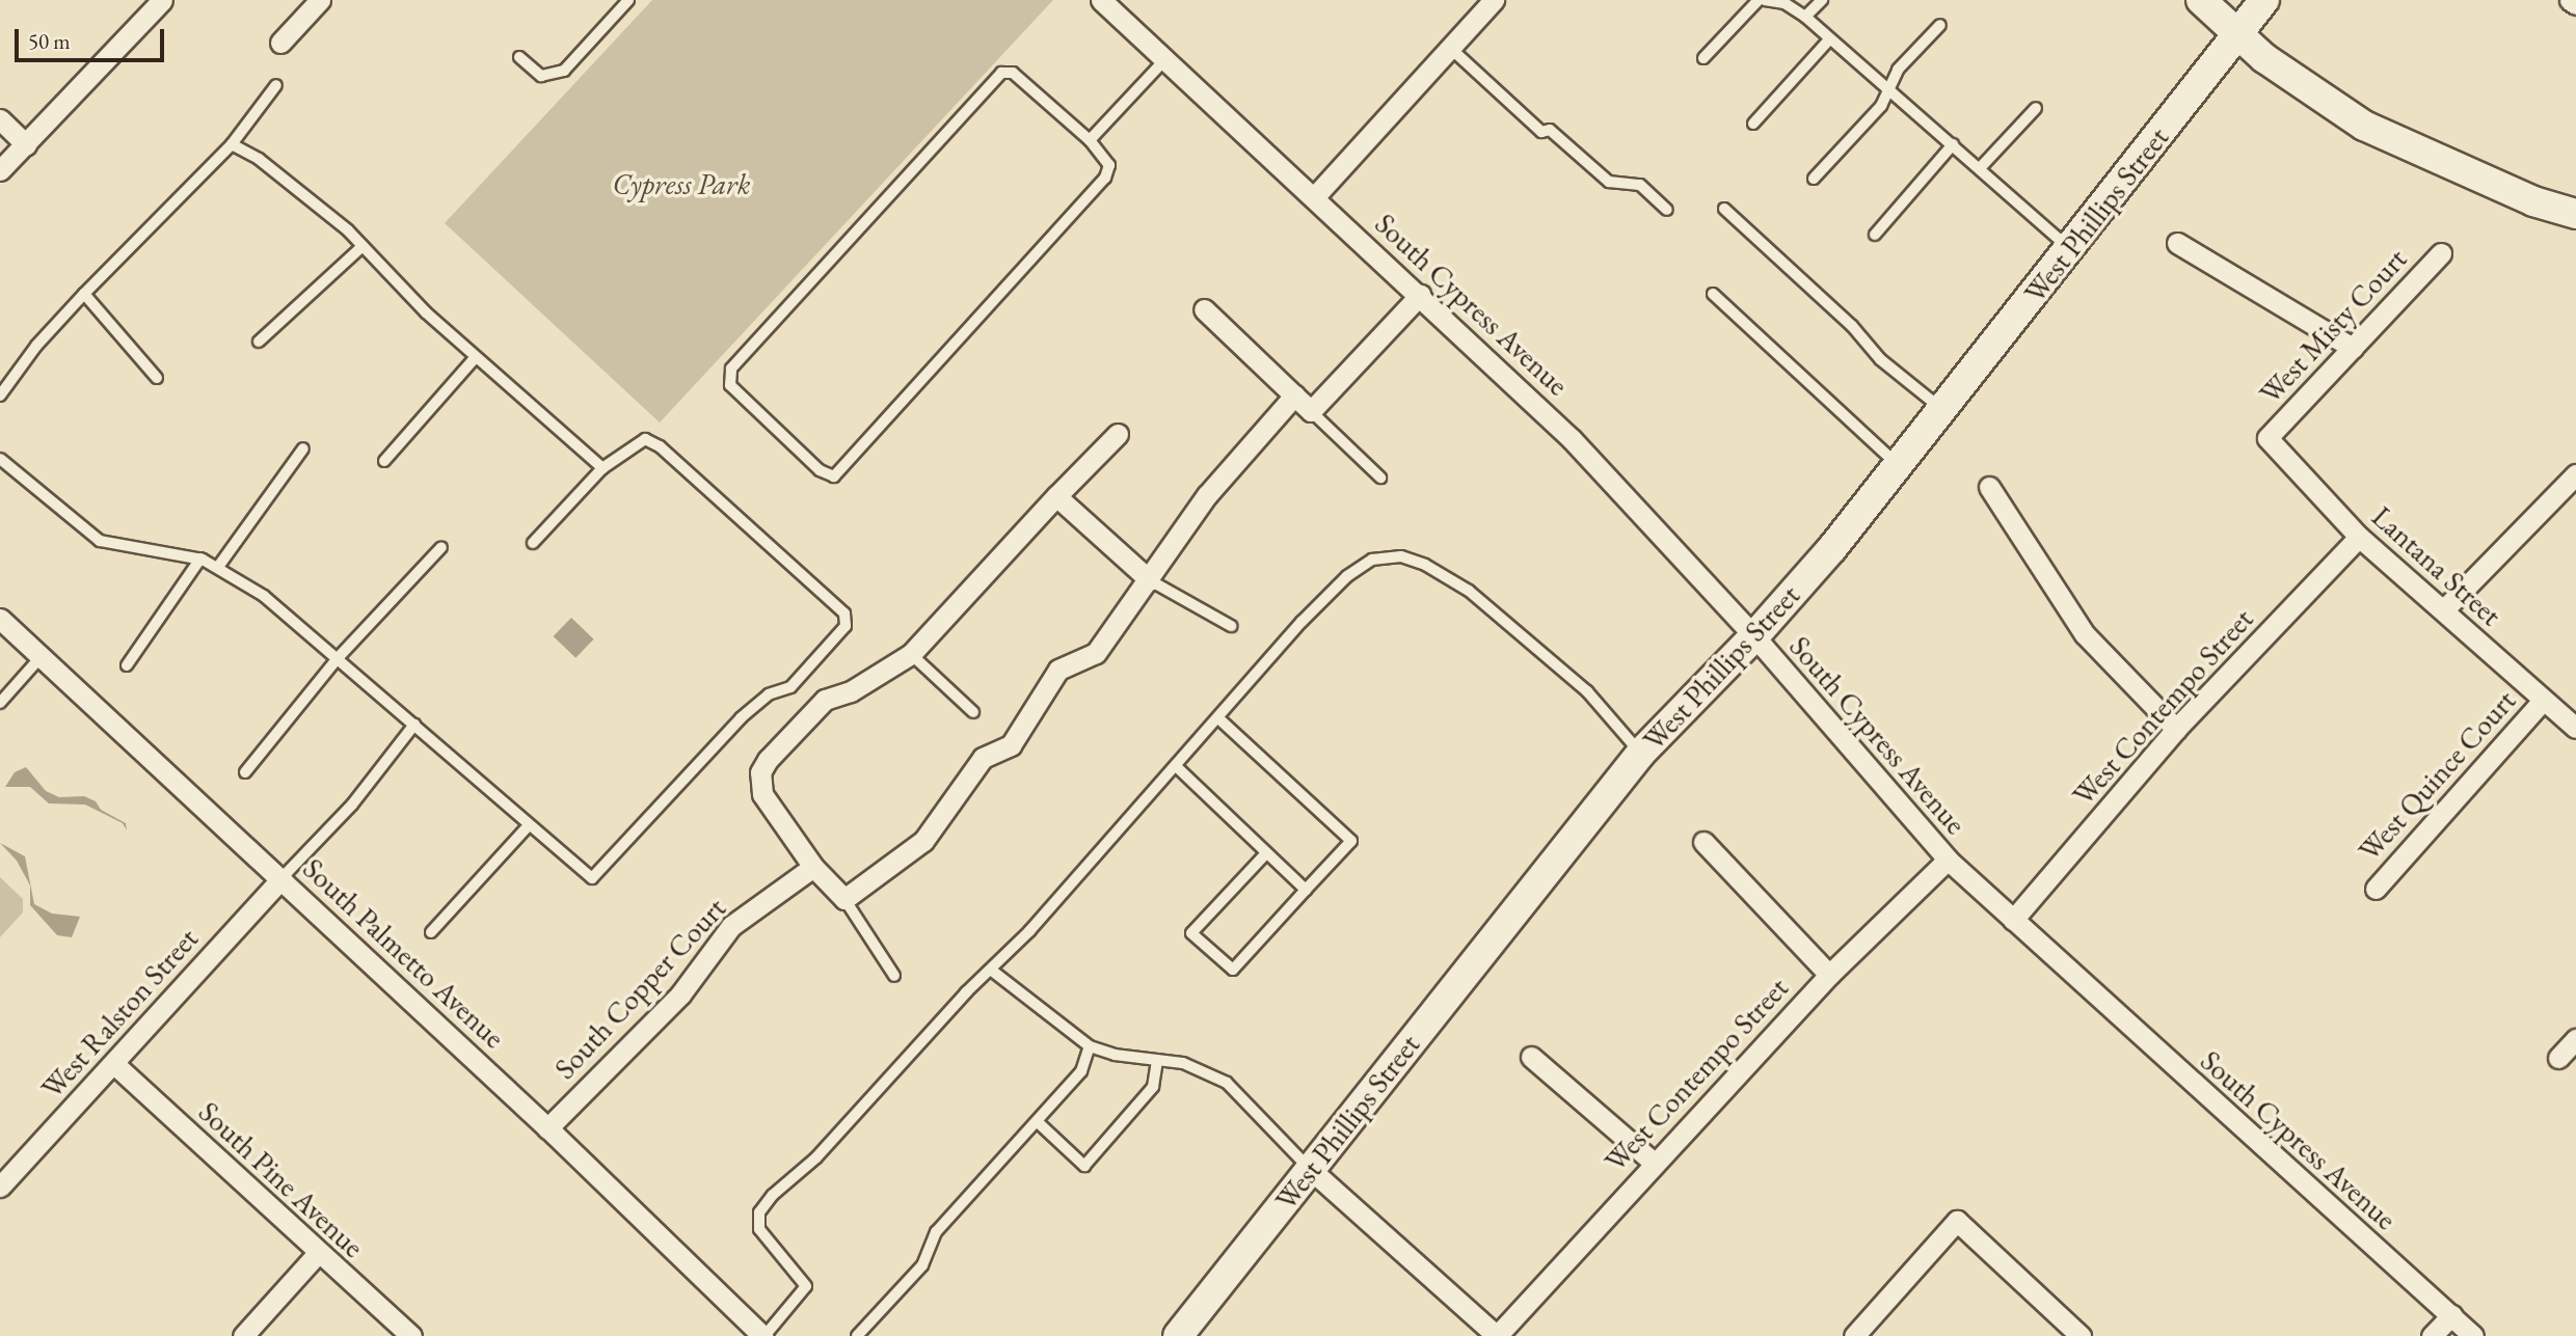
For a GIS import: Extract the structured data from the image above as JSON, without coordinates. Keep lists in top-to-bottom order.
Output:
{
  "streets": {
    "street": [
      "West Phillips Street",
      "South Cypress Avenue",
      "West Misty Court",
      "Lantana Street",
      "West Contempo Street",
      "West Quince Court",
      "South Palmetto Avenue",
      "South Copper Court",
      "West Ralston Street",
      "South Pine Avenue"
    ]
  },
  "crossings": [
    ["West Phillips Street", "South Cypress Avenue"],
    ["South Cypress Avenue", "West Contempo Street"],
    ["West Misty Court", "Lantana Street"],
    ["Lantana Street", "West Contempo Street"],
    ["Lantana Street", "West Quince Court"],
    ["South Palmetto Avenue", "South Copper Court"],
    ["South Palmetto Avenue", "West Ralston Street"],
    ["West Ralston Street", "South Pine Avenue"]
  ],
  "parks": ["Cypress Park"],
  "scale_bar": "50 m"
}
